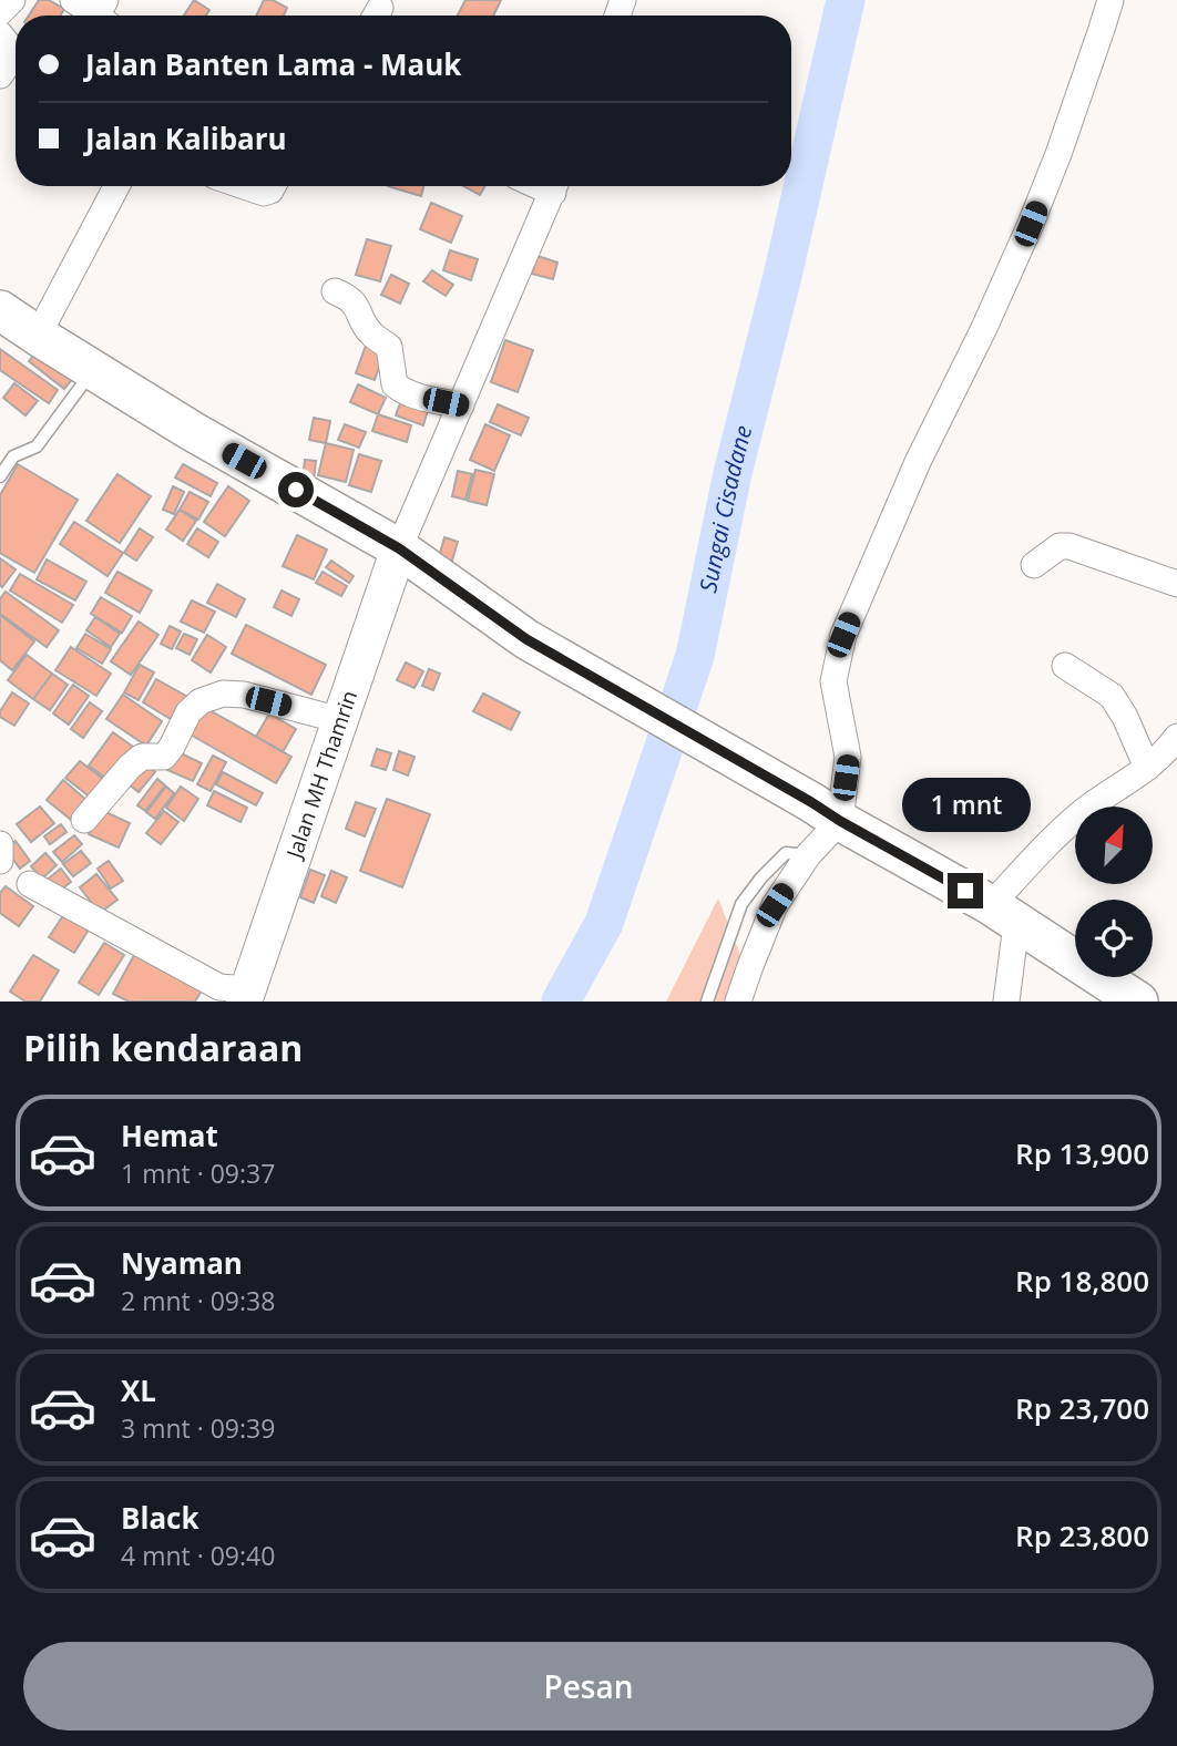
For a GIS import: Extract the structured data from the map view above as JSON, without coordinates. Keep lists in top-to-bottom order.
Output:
{
  "streets": {
    "street": ["Jalan MH Thamrin"]
  },
  "water": ["Sungai Cisadane"],
  "north": "top right",
  "page": {
    "banner": ["Jalan Banten Lama - Mauk", "Jalan Kalibaru"],
    "bubble": "1 mnt",
    "heading": "Pilih kendaraan",
    "list": [
      {
        "name": "Hemat",
        "note": "1 mnt · 09:37",
        "value": "Rp 13,900"
      },
      {
        "name": "Nyaman",
        "note": "2 mnt · 09:38",
        "value": "Rp 18,800"
      },
      {
        "name": "XL",
        "note": "3 mnt · 09:39",
        "value": "Rp 23,700"
      },
      {
        "name": "Black",
        "note": "4 mnt · 09:40",
        "value": "Rp 23,800"
      }
    ],
    "buttons": "Pesan"
  }
}
